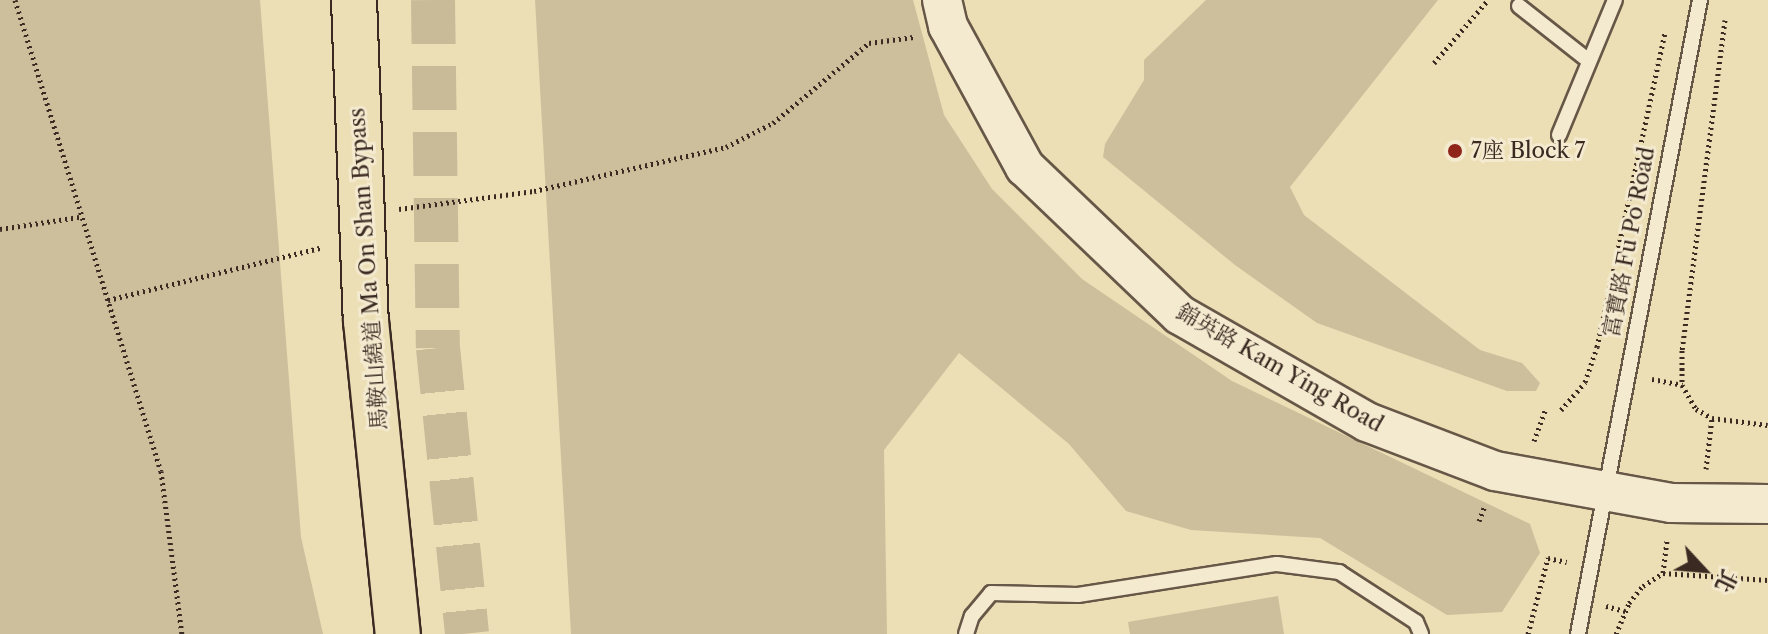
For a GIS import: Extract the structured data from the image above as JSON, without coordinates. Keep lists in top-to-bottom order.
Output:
{
  "streets": {
    "main road": ["馬鞍山繞道 Ma On Shan Bypass"],
    "street": ["錦英路 Kam Ying Road"],
    "lane": ["富寶路 Fu Po Road"]
  },
  "crossings": [
    ["富寶路 Fu Po Road", "錦英路 Kam Ying Road"]
  ],
  "places": ["7座 Block 7"],
  "north": "bottom right"
}
